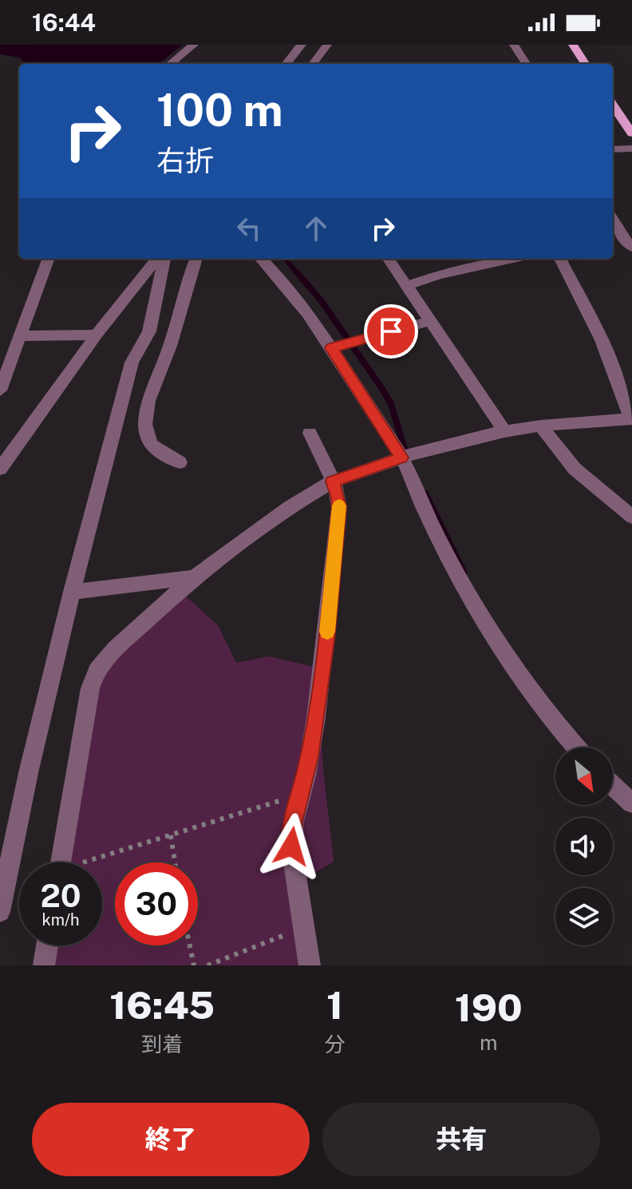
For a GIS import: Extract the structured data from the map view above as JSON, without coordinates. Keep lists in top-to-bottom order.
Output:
{
  "north": "bottom right",
  "page": {
    "status": "16:44",
    "turn": ["100 m", "右折"],
    "speed": "20 km/h",
    "limit": "30",
    "eta": [
      "16:45",
      "到着",
      "1",
      "分",
      "190",
      "m"
    ],
    "buttons": ["終了", "共有"]
  }
}
